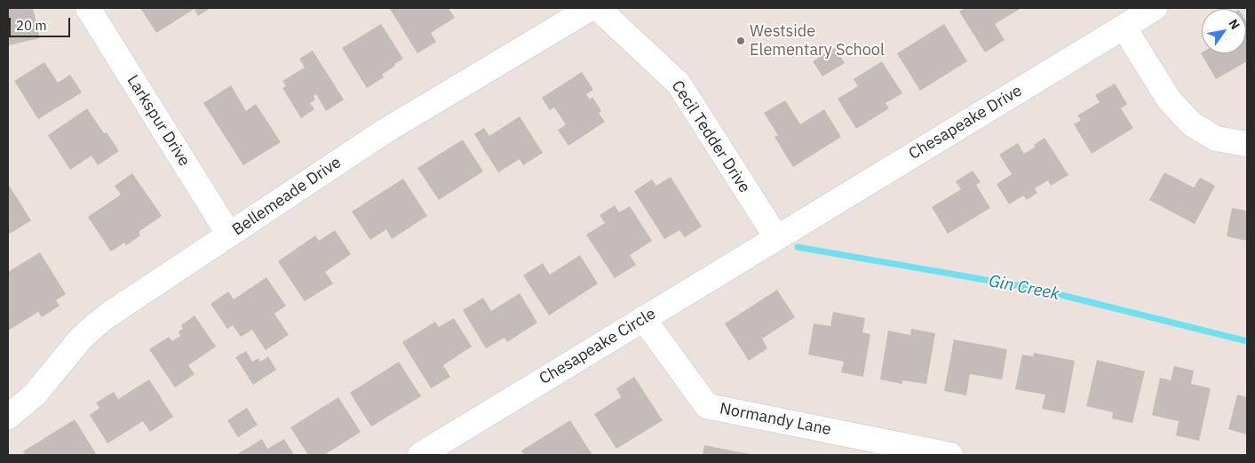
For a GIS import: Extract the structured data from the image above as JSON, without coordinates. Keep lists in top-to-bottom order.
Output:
{
  "streets": {
    "street": [
      "Larkspur Drive",
      "Chesapeake Drive",
      "Cecil Tedder Drive",
      "Bellemeade Drive",
      "Chesapeake Circle",
      "Normandy Lane"
    ]
  },
  "crossings": [
    ["Larkspur Drive", "Bellemeade Drive"],
    ["Chesapeake Drive", "Cecil Tedder Drive"],
    ["Chesapeake Drive", "Chesapeake Circle"],
    ["Cecil Tedder Drive", "Chesapeake Circle"],
    ["Chesapeake Circle", "Normandy Lane"]
  ],
  "water": ["Gin Creek"],
  "places": ["Westside Elementary School"],
  "scale_bar": "20 m",
  "north": "top right"
}
